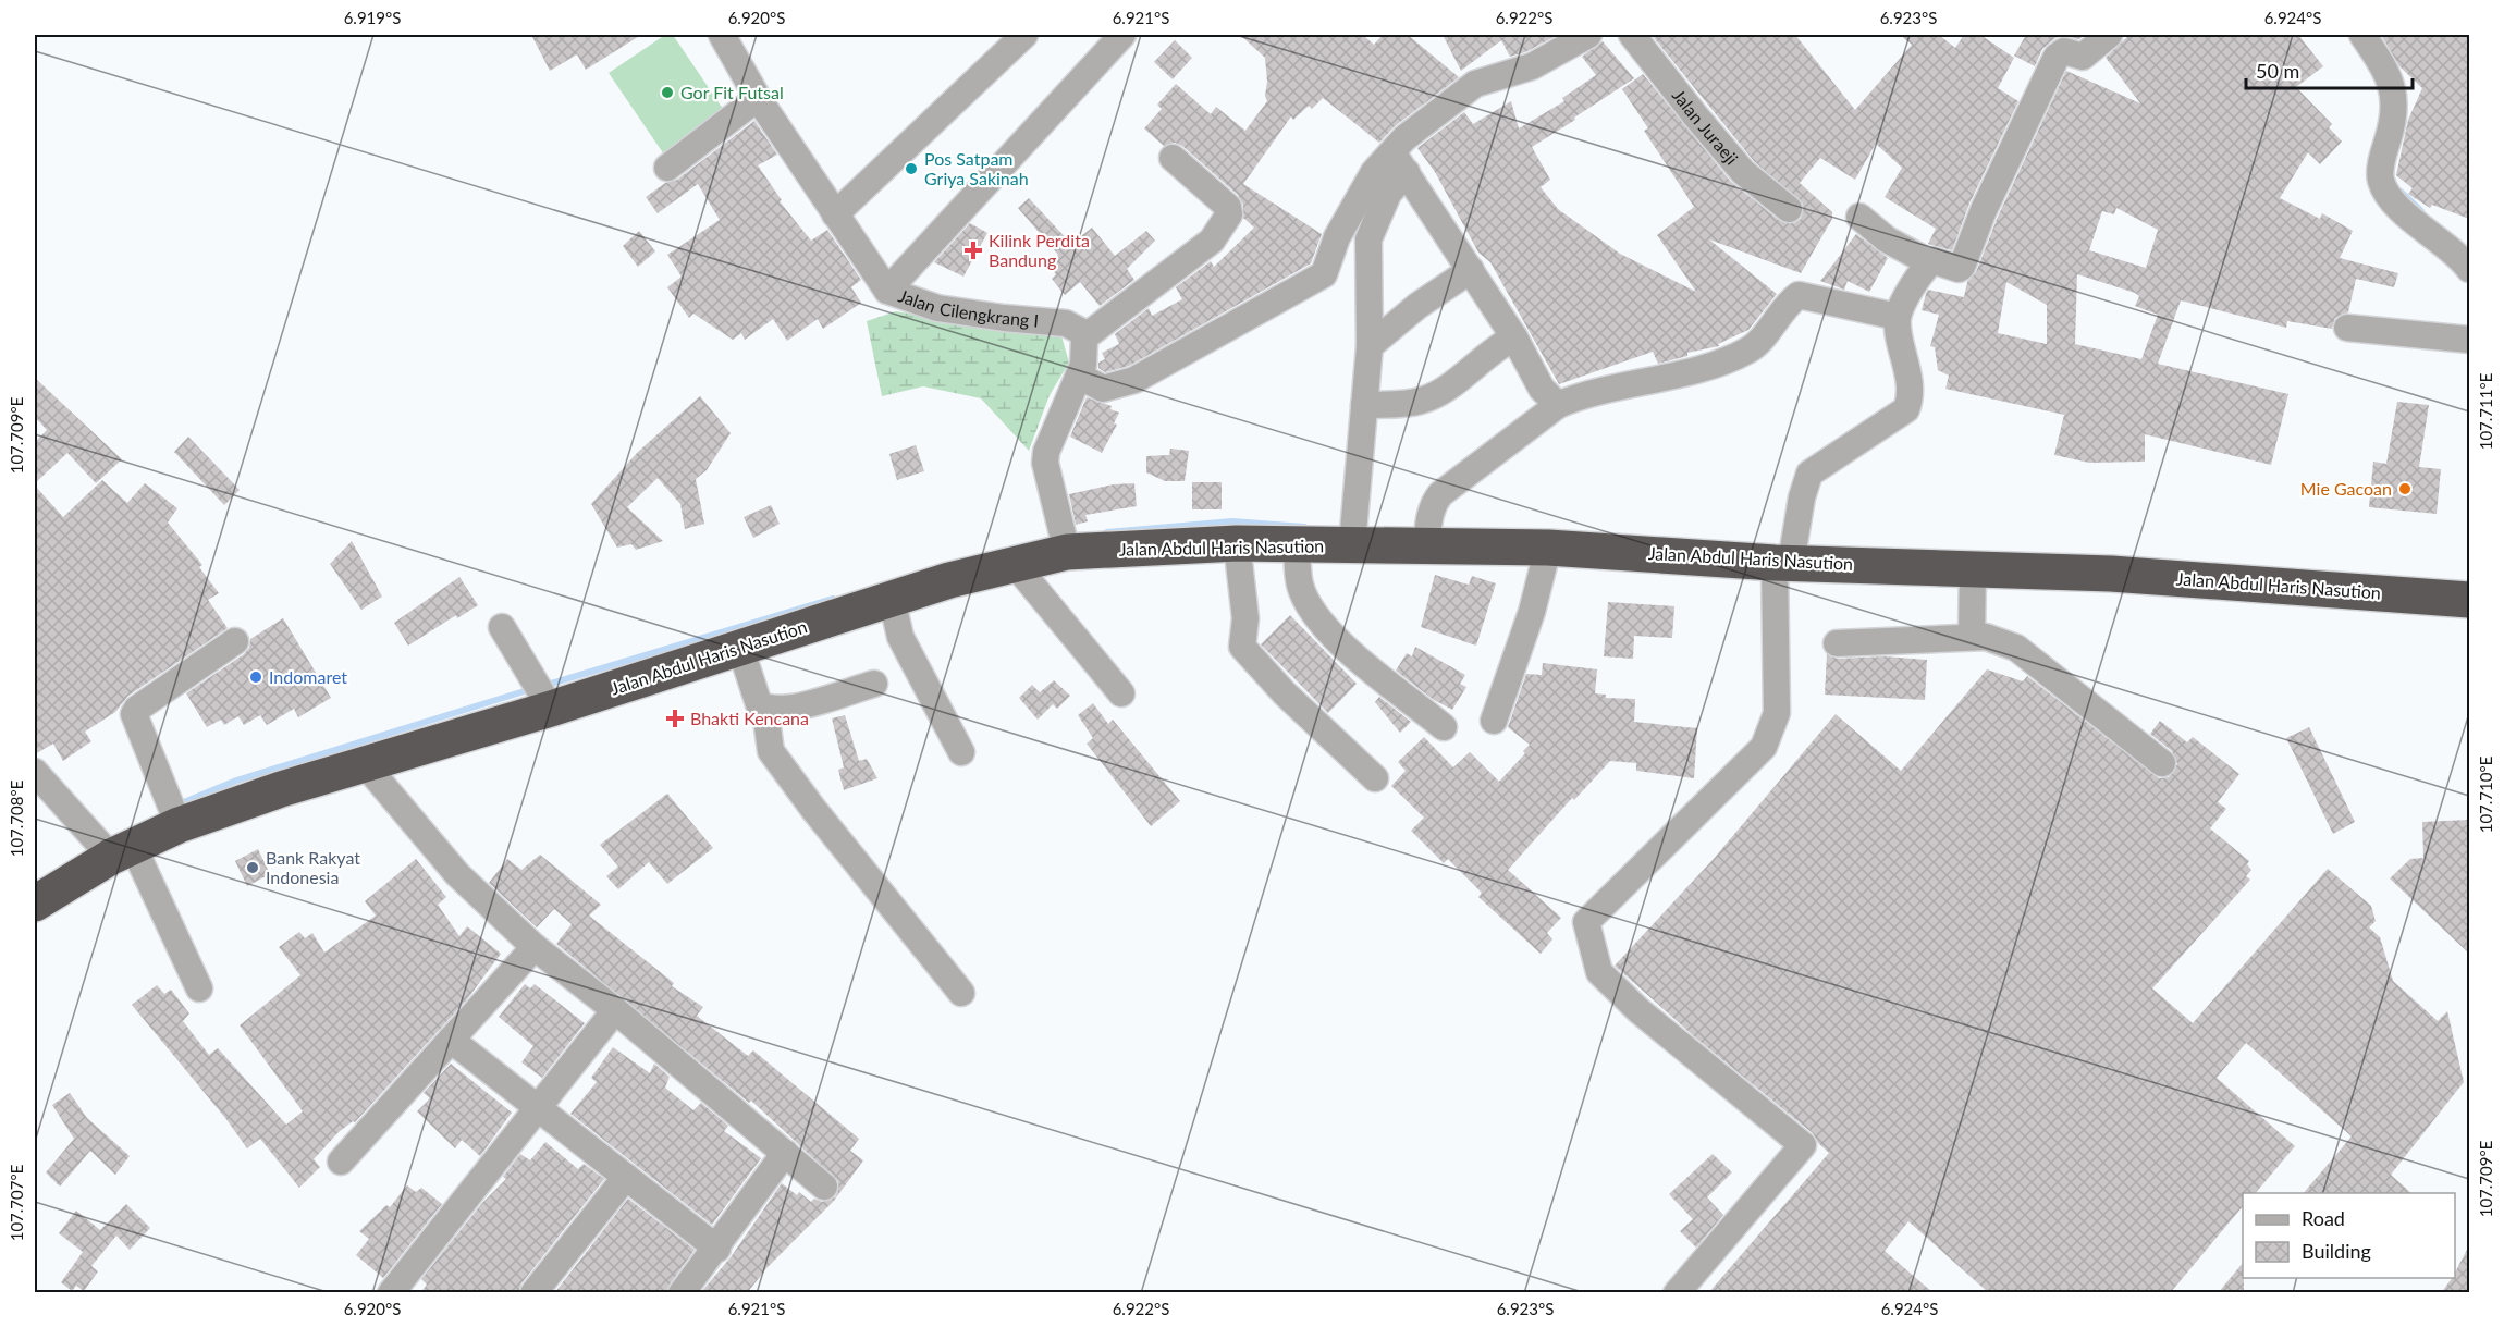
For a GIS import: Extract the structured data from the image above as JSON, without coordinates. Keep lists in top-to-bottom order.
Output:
{
  "streets": {
    "highway": ["Jalan Abdul Haris Nasution"],
    "street": ["Jalan Juraeji", "Jalan Cilengkrang I"]
  },
  "places": {
    "other": [
      "Gor Fit Futsal",
      "Pos Satpam Griya Sakinah",
      "Mie Gacoan",
      "Indomaret",
      "Bank Rakyat Indonesia"
    ],
    "health": ["Kilink Perdita Bandung", "Bhakti Kencana"]
  },
  "legend": ["Road", "Building"],
  "scale_bar": "50 m",
  "coordinates": [
    "6.919°S",
    "6.920°S",
    "6.921°S",
    "6.922°S",
    "6.923°S",
    "6.924°S",
    "107.711°E",
    "107.709°E",
    "107.710°E",
    "107.708°E",
    "107.707°E"
  ]
}
